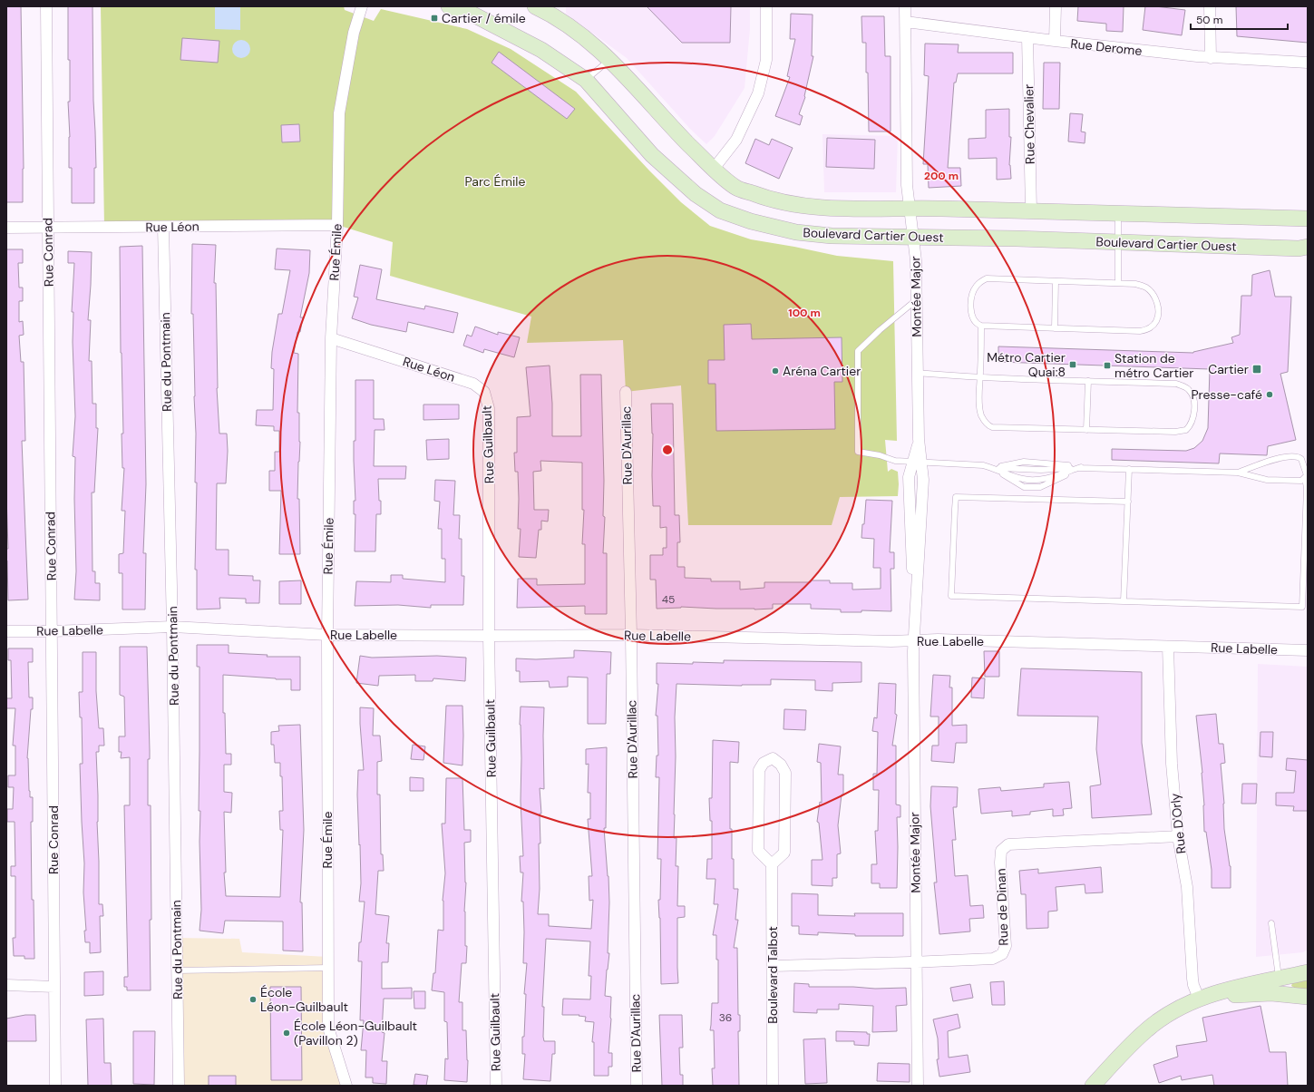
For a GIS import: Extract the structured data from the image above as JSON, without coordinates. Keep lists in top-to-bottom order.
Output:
{
  "streets": {
    "street": [
      "Rue Derome",
      "Rue Chevalier",
      "Rue Léon",
      "Boulevard Cartier Ouest",
      "Rue Conrad",
      "Rue Émile",
      "Montée Major",
      "Rue du Pontmain",
      "Rue Guilbault",
      "Rue D'Aurillac",
      "Rue Labelle",
      "Rue D'Orly",
      "Rue de Dinan",
      "Boulevard Talbot"
    ]
  },
  "crossings": [
    ["Rue Derome", "Rue Chevalier"],
    ["Rue Derome", "Montée Major"],
    ["Rue Chevalier", "Boulevard Cartier Ouest"],
    ["Rue Léon", "Rue Conrad"],
    ["Rue Léon", "Rue Émile"],
    ["Rue Léon", "Rue du Pontmain"],
    ["Rue Léon", "Rue Guilbault"],
    ["Boulevard Cartier Ouest", "Montée Major"],
    ["Rue Conrad", "Rue Labelle"],
    ["Rue Émile", "Rue Labelle"],
    ["Montée Major", "Rue Labelle"],
    ["Montée Major", "Rue de Dinan"],
    ["Rue du Pontmain", "Rue Labelle"],
    ["Rue Guilbault", "Rue Labelle"],
    ["Rue D'Aurillac", "Rue Labelle"],
    ["Rue Labelle", "Rue D'Orly"],
    ["Rue D'Orly", "Rue de Dinan"],
    ["Rue de Dinan", "Boulevard Talbot"]
  ],
  "parks": ["Parc Émile"],
  "places": {
    "transit": [
      "Cartier / émile",
      "Métro Cartier Quai:8",
      "Station de métro Cartier",
      "Cartier"
    ],
    "other": [
      "Aréna Cartier",
      "Presse-café",
      "École Léon-Guilbault",
      "École Léon-Guilbault (Pavillon 2)"
    ]
  },
  "house_numbers": ["45", "36"],
  "scale_bar": "50 m",
  "rings": ["200 m", "100 m"]
}
